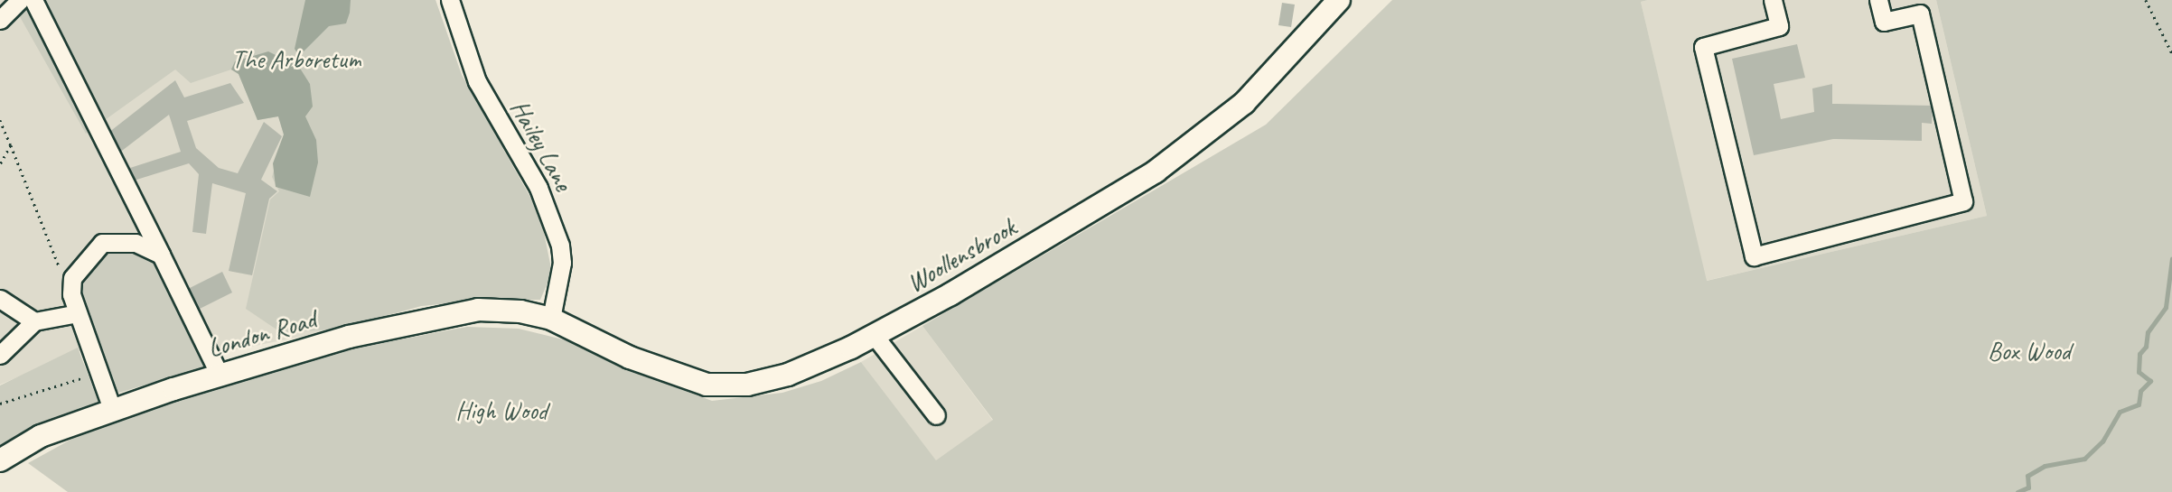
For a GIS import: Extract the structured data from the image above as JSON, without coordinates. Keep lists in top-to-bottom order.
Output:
{
  "streets": {
    "main road": ["Woollensbrook", "London Road"],
    "street": ["Hailey Lane"]
  },
  "crossings": [
    ["Hailey Lane", "Woollensbrook"],
    ["Hailey Lane", "London Road"],
    ["Woollensbrook", "London Road"]
  ],
  "parks": ["The Arboretum", "Box Wood", "High Wood"]
}
